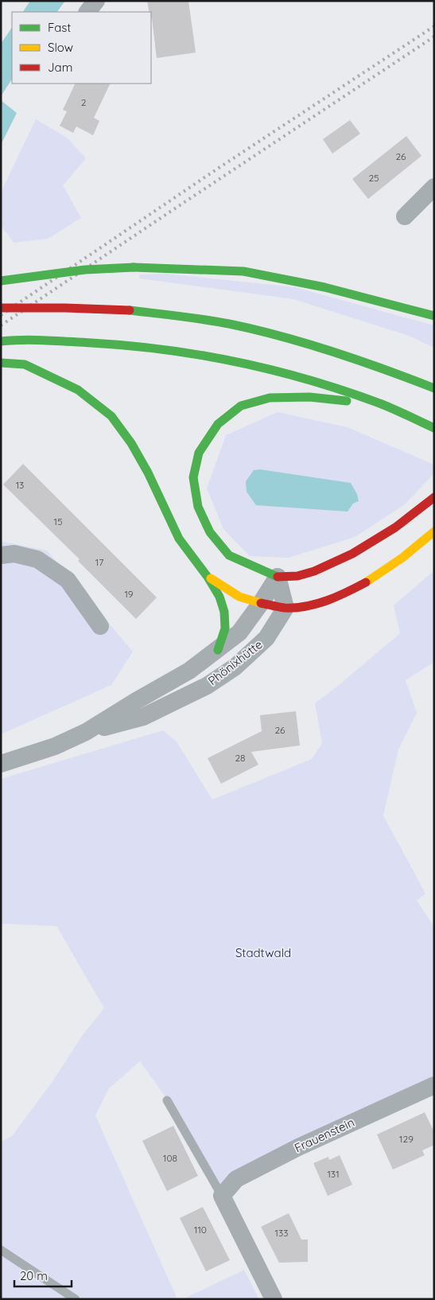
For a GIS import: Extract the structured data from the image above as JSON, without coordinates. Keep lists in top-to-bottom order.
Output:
{
  "streets": {
    "street": ["Phönixhütte", "Frauenstein"]
  },
  "parks": ["Stadtwald"],
  "house_numbers": [
    "2",
    "26",
    "25",
    "13",
    "15",
    "17",
    "19",
    "26",
    "28",
    "129",
    "108",
    "131",
    "110",
    "133"
  ],
  "legend": ["Fast", "Slow", "Jam"],
  "scale_bar": "20 m"
}
